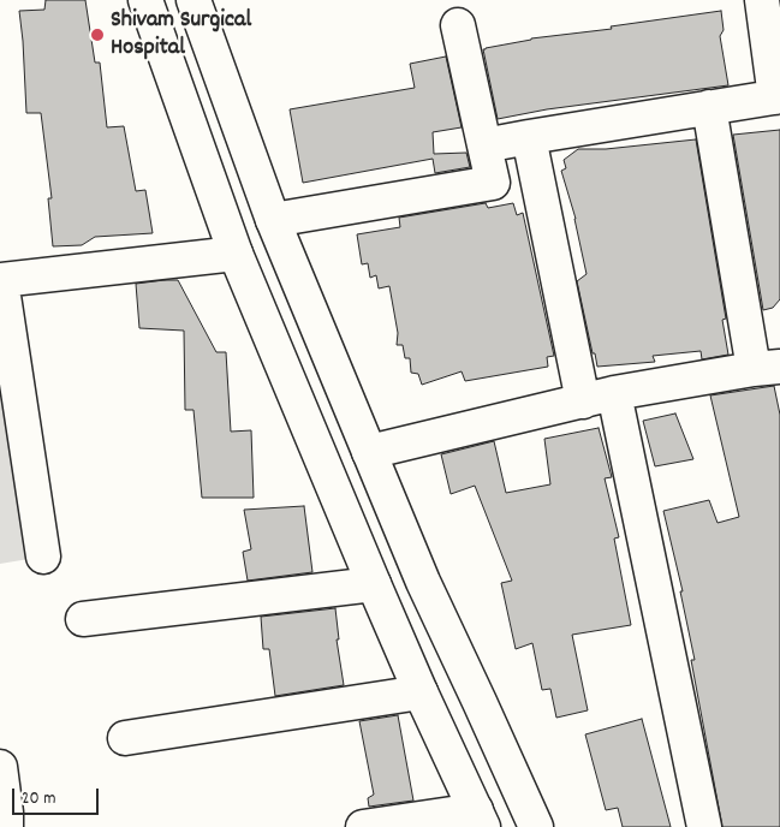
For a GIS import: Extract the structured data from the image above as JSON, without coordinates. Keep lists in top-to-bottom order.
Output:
{
  "places": ["Shivam Surgical Hospital"],
  "scale_bar": "20 m"
}
